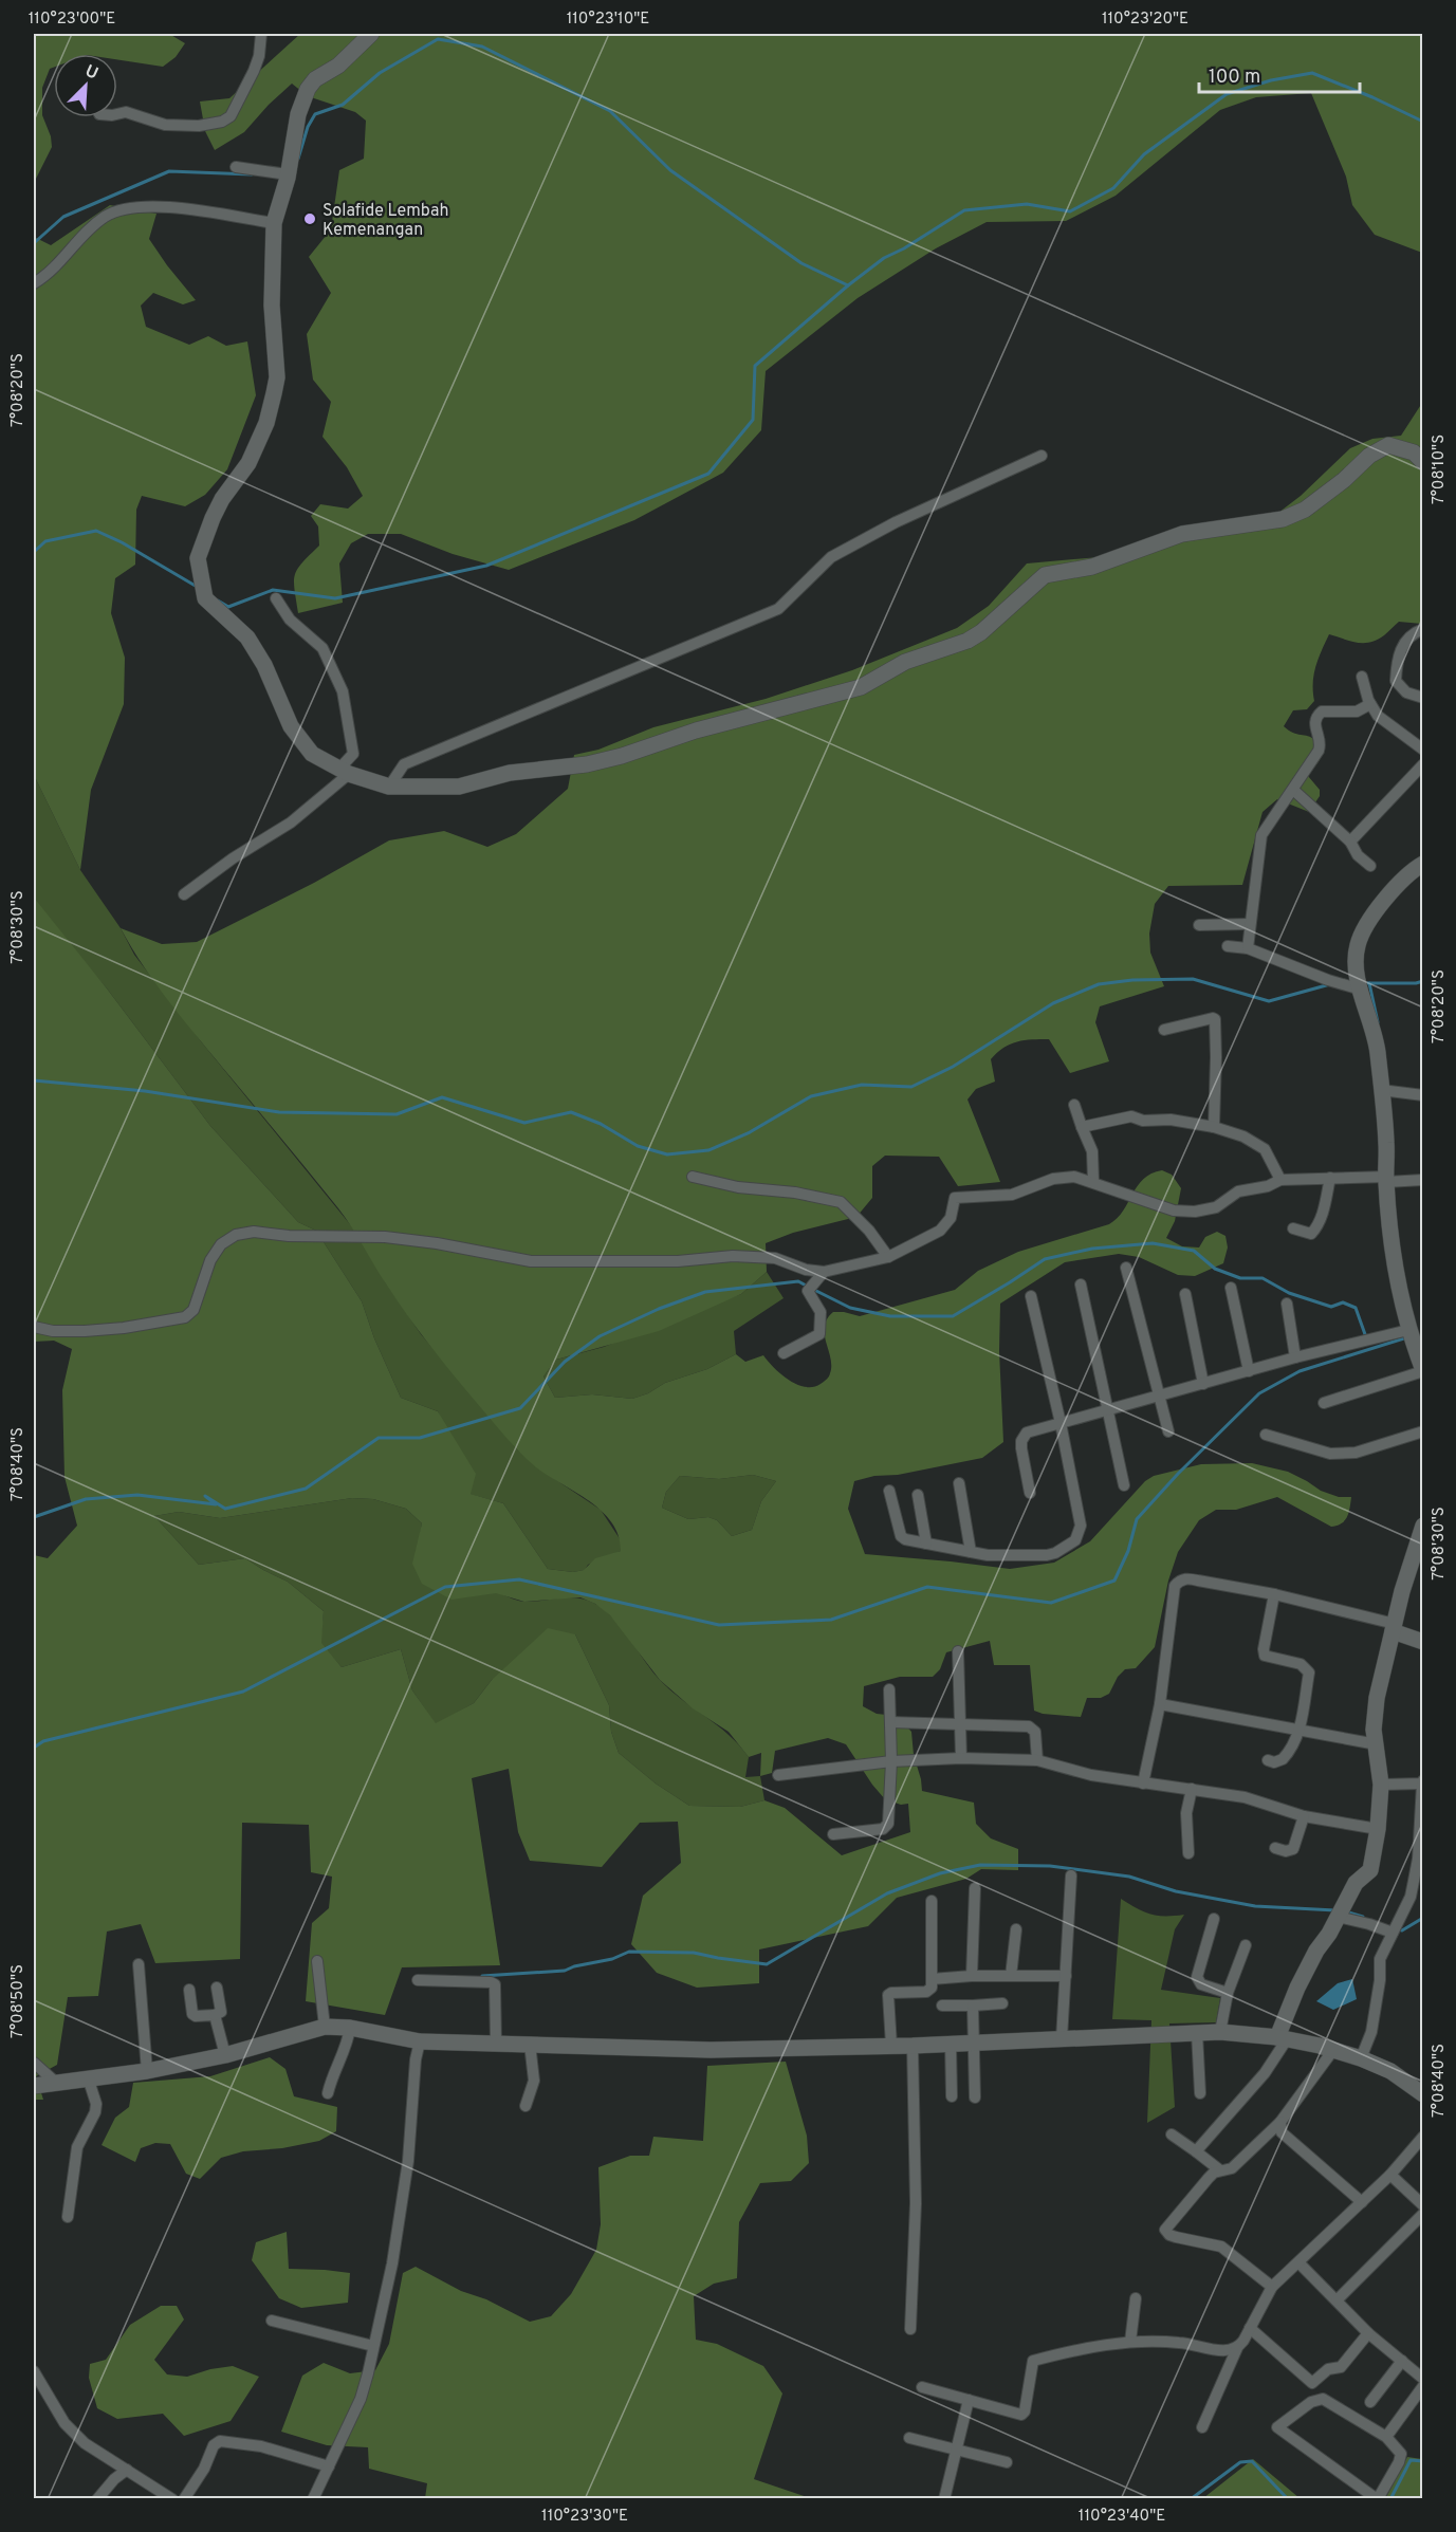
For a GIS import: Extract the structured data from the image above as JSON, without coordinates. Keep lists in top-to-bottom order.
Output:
{
  "places": ["Solafide Lembah Kemenangan"],
  "scale_bar": "100 m",
  "north": "top right",
  "coordinates": [
    "110°23'00\"E",
    "110°23'10\"E",
    "110°23'20\"E",
    "7°08'20\"S",
    "7°08'10\"S",
    "7°08'30\"S",
    "7°08'40\"S",
    "7°08'50\"S",
    "110°23'30\"E",
    "110°23'40\"E"
  ]
}
